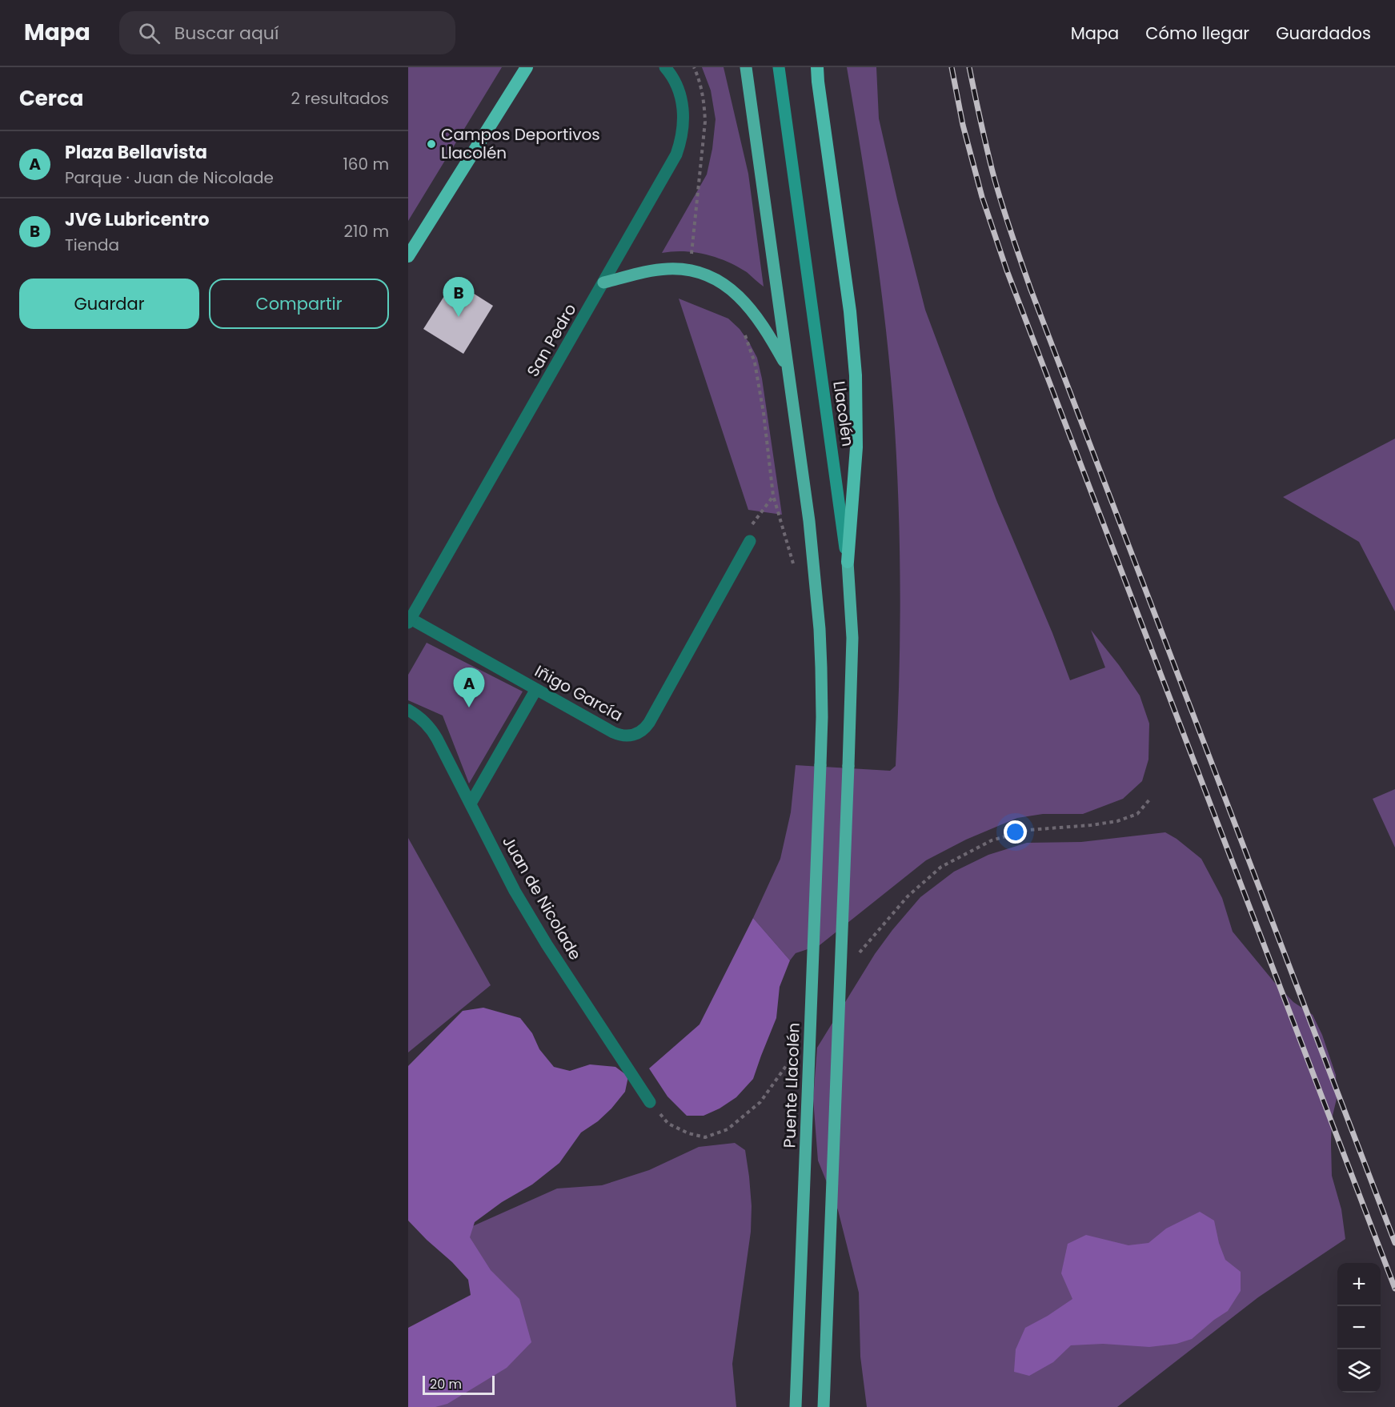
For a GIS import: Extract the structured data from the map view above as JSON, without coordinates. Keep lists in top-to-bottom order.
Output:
{
  "streets": {
    "main road": ["Llacolén", "Puente Llacolén"],
    "street": ["San Pedro", "Iñigo García", "Juan de Nicolade"]
  },
  "crossings": [
    ["San Pedro", "Iñigo García"]
  ],
  "places": ["Campos Deportivos Llacolén"],
  "scale_bar": "20 m",
  "page": {
    "header": "Mapa",
    "search": "Buscar aquí",
    "nav": ["Mapa", "Cómo llegar", "Guardados"],
    "heading": ["Cerca", "2 resultados"],
    "list": [
      {
        "mark": "A",
        "name": "Plaza Bellavista",
        "note": "Parque · Juan de Nicolade",
        "value": "160 m"
      },
      {
        "mark": "B",
        "name": "JVG Lubricentro",
        "note": "Tienda",
        "value": "210 m"
      }
    ],
    "buttons": ["Guardar", "Compartir"],
    "pins": ["B", "A"],
    "map_buttons": ["+", "−"],
    "scale": "20 m"
  }
}
